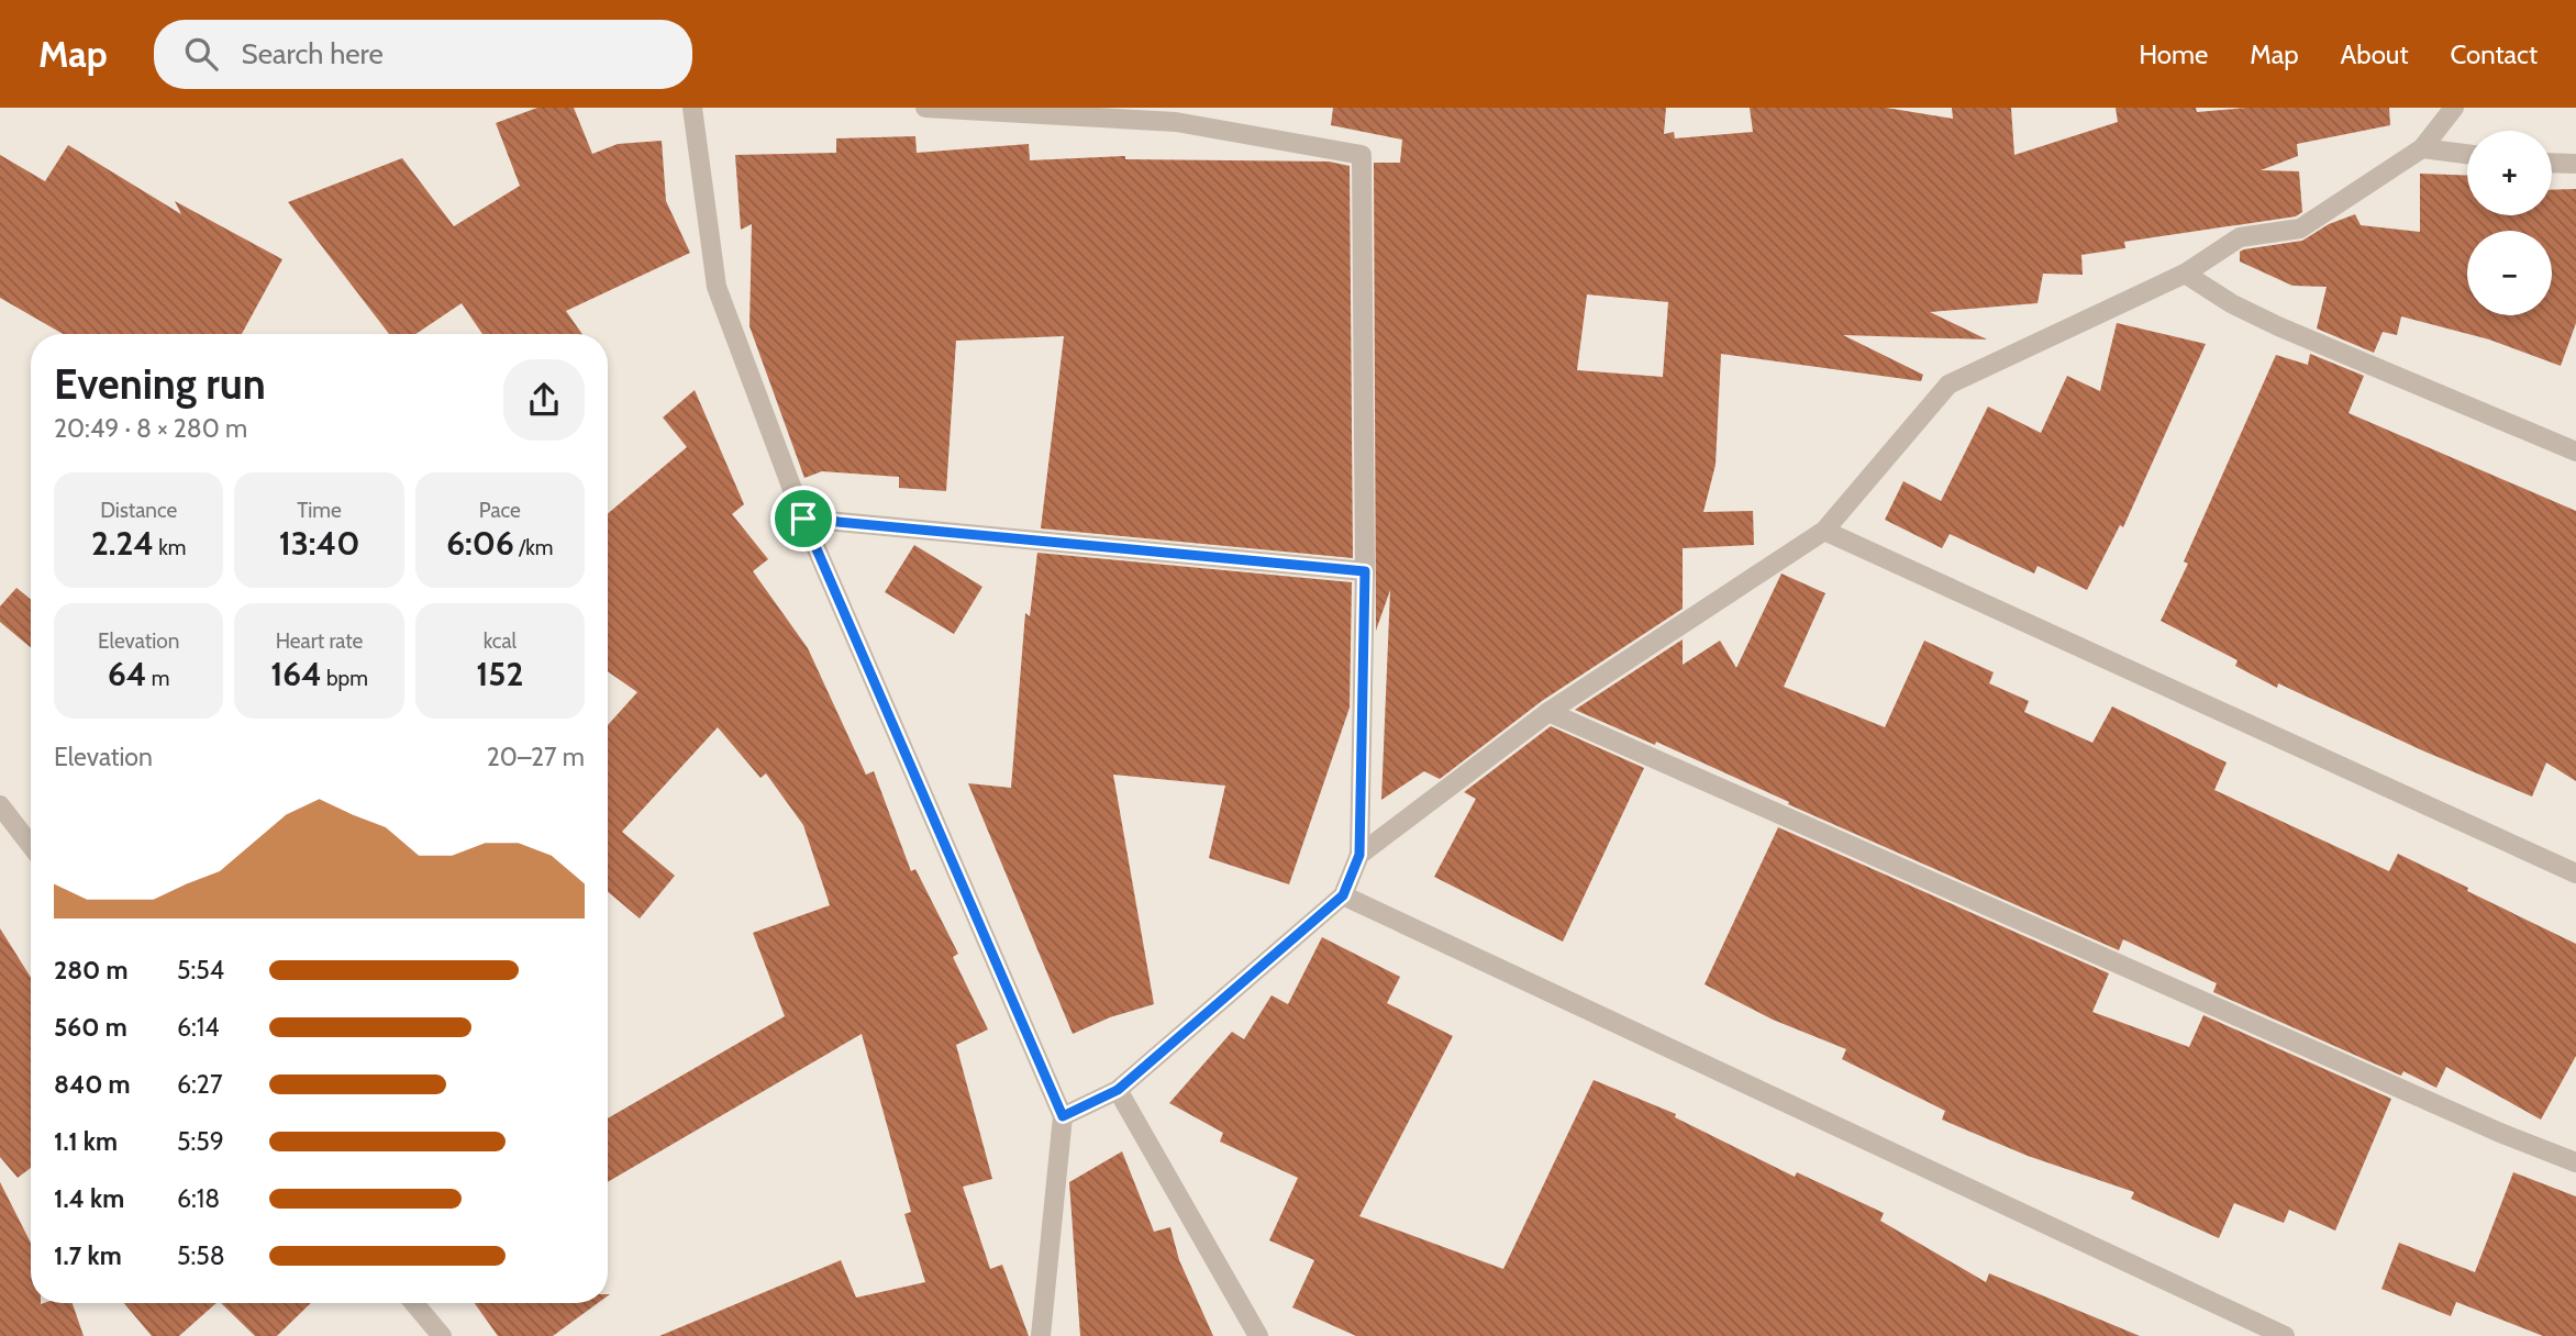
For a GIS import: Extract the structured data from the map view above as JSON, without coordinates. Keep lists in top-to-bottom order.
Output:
{
  "page": {
    "header": "Map",
    "search": "Search here",
    "nav": [
      "Home",
      "Map",
      "About",
      "Contact"
    ],
    "map_buttons": ["+", "−"],
    "heading": ["Evening run", "20:49 · 8 × 280 m"],
    "stats": [
      ["Distance", "2.24 km"],
      ["Time", "13:40"],
      ["Pace", "6:06 /km"],
      ["Elevation", "64 m"],
      ["Heart rate", "164 bpm"],
      ["kcal", "152"]
    ],
    "chart": ["Elevation", "20–27 m"],
    "list": [
      {
        "name": "280 m",
        "note": "5:54"
      },
      {
        "name": "560 m",
        "note": "6:14"
      },
      {
        "name": "840 m",
        "note": "6:27"
      },
      {
        "name": "1.1 km",
        "note": "5:59"
      },
      {
        "name": "1.4 km",
        "note": "6:18"
      },
      {
        "name": "1.7 km",
        "note": "5:58"
      }
    ]
  }
}
